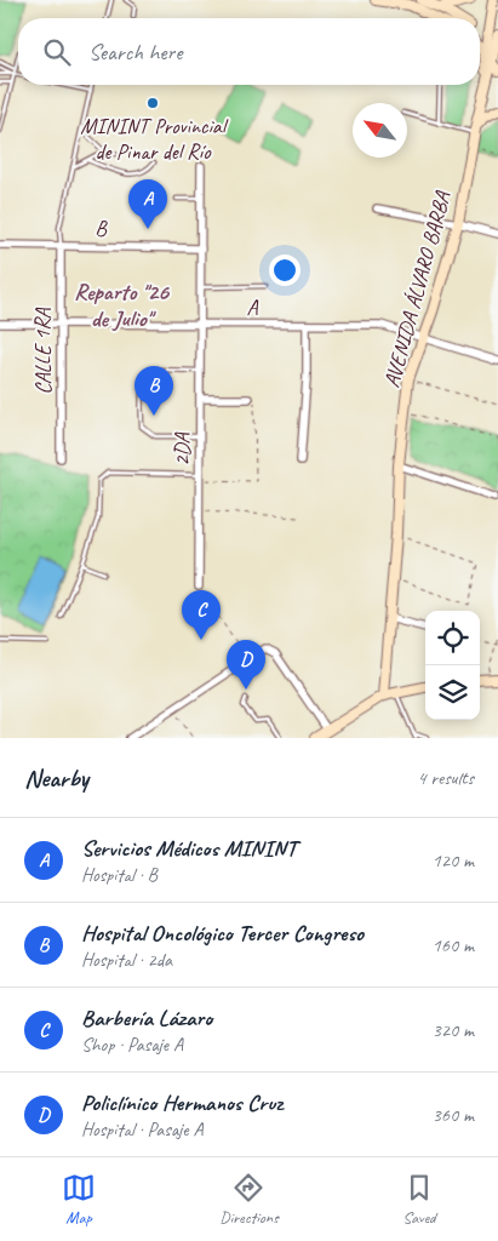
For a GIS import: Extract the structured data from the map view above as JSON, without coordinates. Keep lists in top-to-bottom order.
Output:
{
  "streets": {
    "street": [
      "B",
      "AVENIDA ÁLVARO BARBA",
      "A",
      "CALLE 1RA",
      "2DA"
    ]
  },
  "crossings": [
    ["B", "CALLE 1RA"],
    ["B", "2DA"],
    ["AVENIDA ÁLVARO BARBA", "A"],
    ["A", "CALLE 1RA"],
    ["A", "2DA"]
  ],
  "districts": ["Reparto \"26 de Julio\""],
  "places": ["MININT Provincial de Pinar del Río"],
  "north": "top left",
  "page": {
    "search": "Search here",
    "pins": [
      "A",
      "B",
      "C",
      "D"
    ],
    "heading": ["Nearby", "4 results"],
    "list": [
      {
        "mark": "A",
        "name": "Servicios Médicos MININT",
        "note": "Hospital · B",
        "value": "120 m"
      },
      {
        "mark": "B",
        "name": "Hospital Oncológico Tercer Congreso",
        "note": "Hospital · 2da",
        "value": "160 m"
      },
      {
        "mark": "C",
        "name": "Barbería Lázaro",
        "note": "Shop · Pasaje A",
        "value": "320 m"
      },
      {
        "mark": "D",
        "name": "Policlínico Hermanos Cruz",
        "note": "Hospital · Pasaje A",
        "value": "360 m"
      }
    ],
    "nav": ["Map", "Directions", "Saved"]
  }
}
